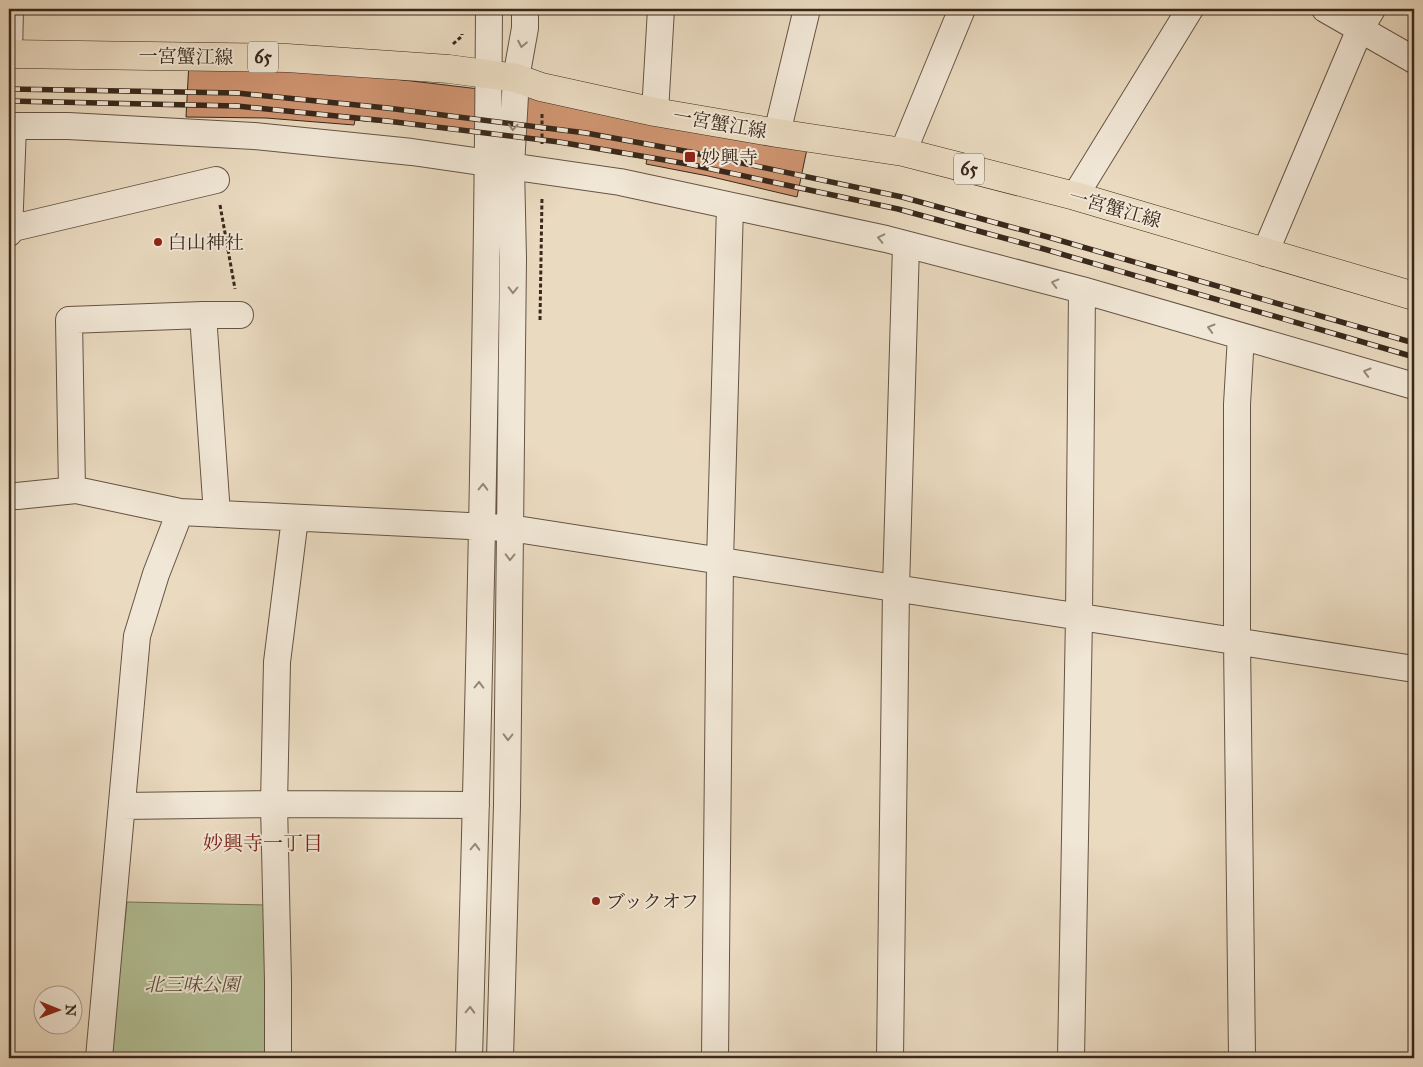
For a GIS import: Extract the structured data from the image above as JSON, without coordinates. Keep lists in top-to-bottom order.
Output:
{
  "streets": {
    "main road": ["一宮蟹江線", "65"]
  },
  "districts": ["妙興寺一丁目"],
  "parks": ["北三味公園"],
  "places": {
    "transit": ["妙興寺"],
    "other": ["白山神社", "ブックオフ"]
  },
  "north": "right"
}
